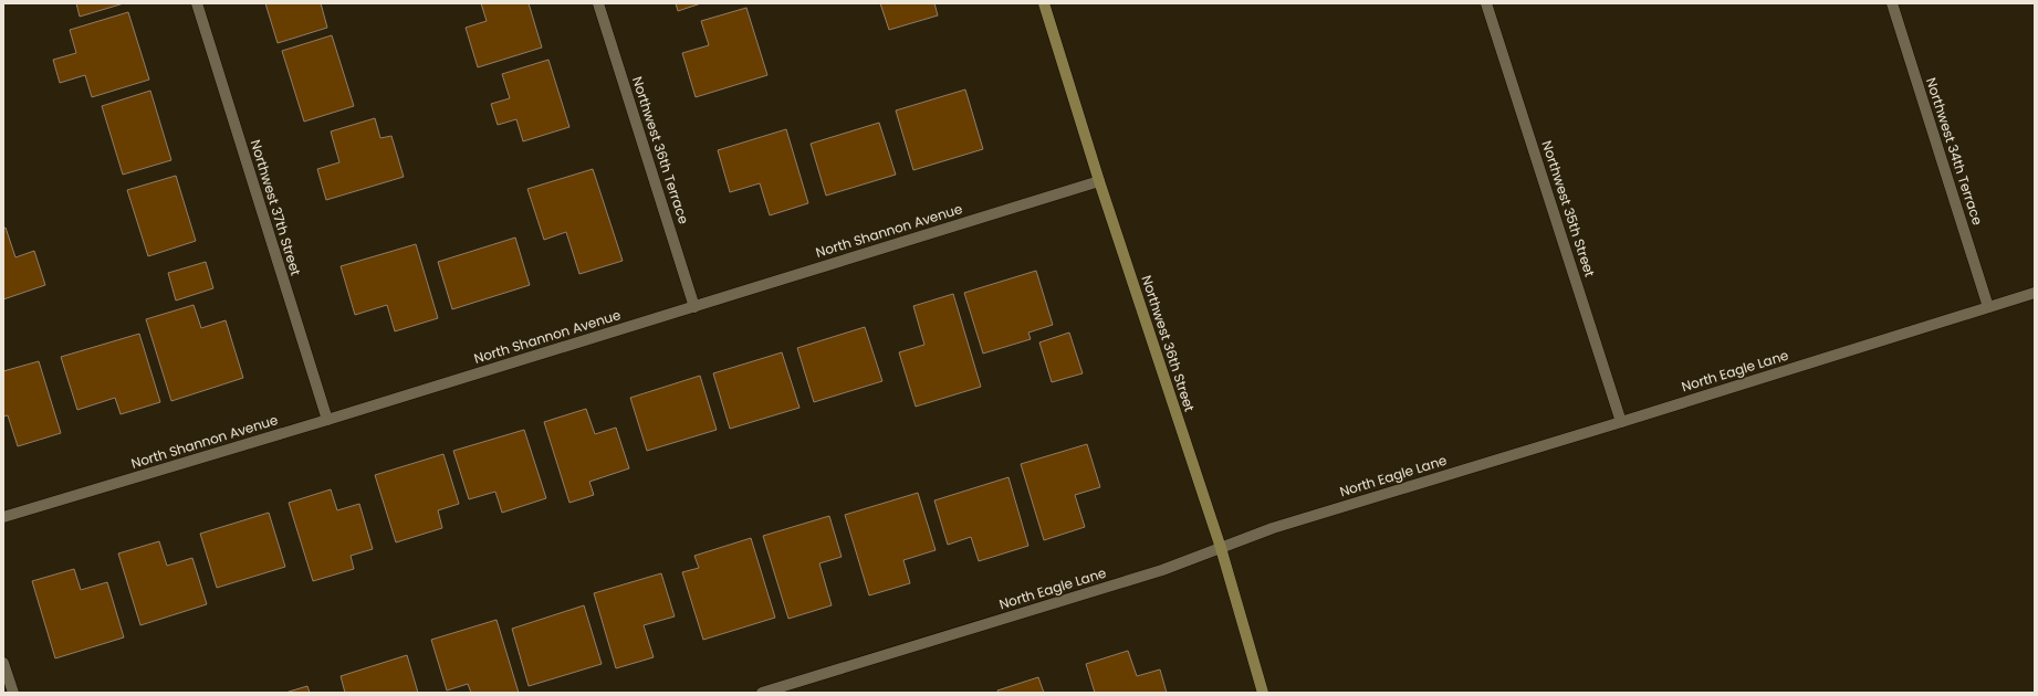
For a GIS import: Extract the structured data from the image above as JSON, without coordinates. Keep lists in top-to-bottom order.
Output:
{
  "streets": {
    "street": [
      "Northwest 36th Terrace",
      "Northwest 34th Terrace",
      "Northwest 37th Street",
      "Northwest 35th Street",
      "North Shannon Avenue",
      "Northwest 36th Street",
      "North Eagle Lane"
    ]
  },
  "crossings": [
    ["Northwest 36th Terrace", "North Shannon Avenue"],
    ["Northwest 34th Terrace", "North Eagle Lane"],
    ["Northwest 37th Street", "North Shannon Avenue"],
    ["Northwest 35th Street", "North Eagle Lane"],
    ["North Shannon Avenue", "Northwest 36th Street"],
    ["Northwest 36th Street", "North Eagle Lane"]
  ]
}
